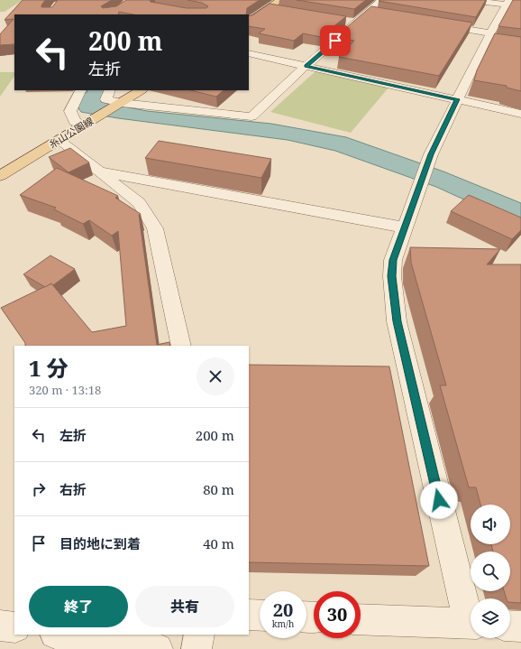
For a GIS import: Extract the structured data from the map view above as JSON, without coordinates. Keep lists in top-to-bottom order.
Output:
{
  "streets": {
    "main road": ["糸山公園線"]
  },
  "page": {
    "turn": ["200 m", "左折"],
    "heading": ["1 分", "320 m · 13:18"],
    "list": [
      {
        "name": "左折",
        "value": "200 m"
      },
      {
        "name": "右折",
        "value": "80 m"
      },
      {
        "name": "目的地に到着",
        "value": "40 m"
      }
    ],
    "buttons": ["終了", "共有"],
    "speed": "20 km/h",
    "limit": "30"
  }
}
